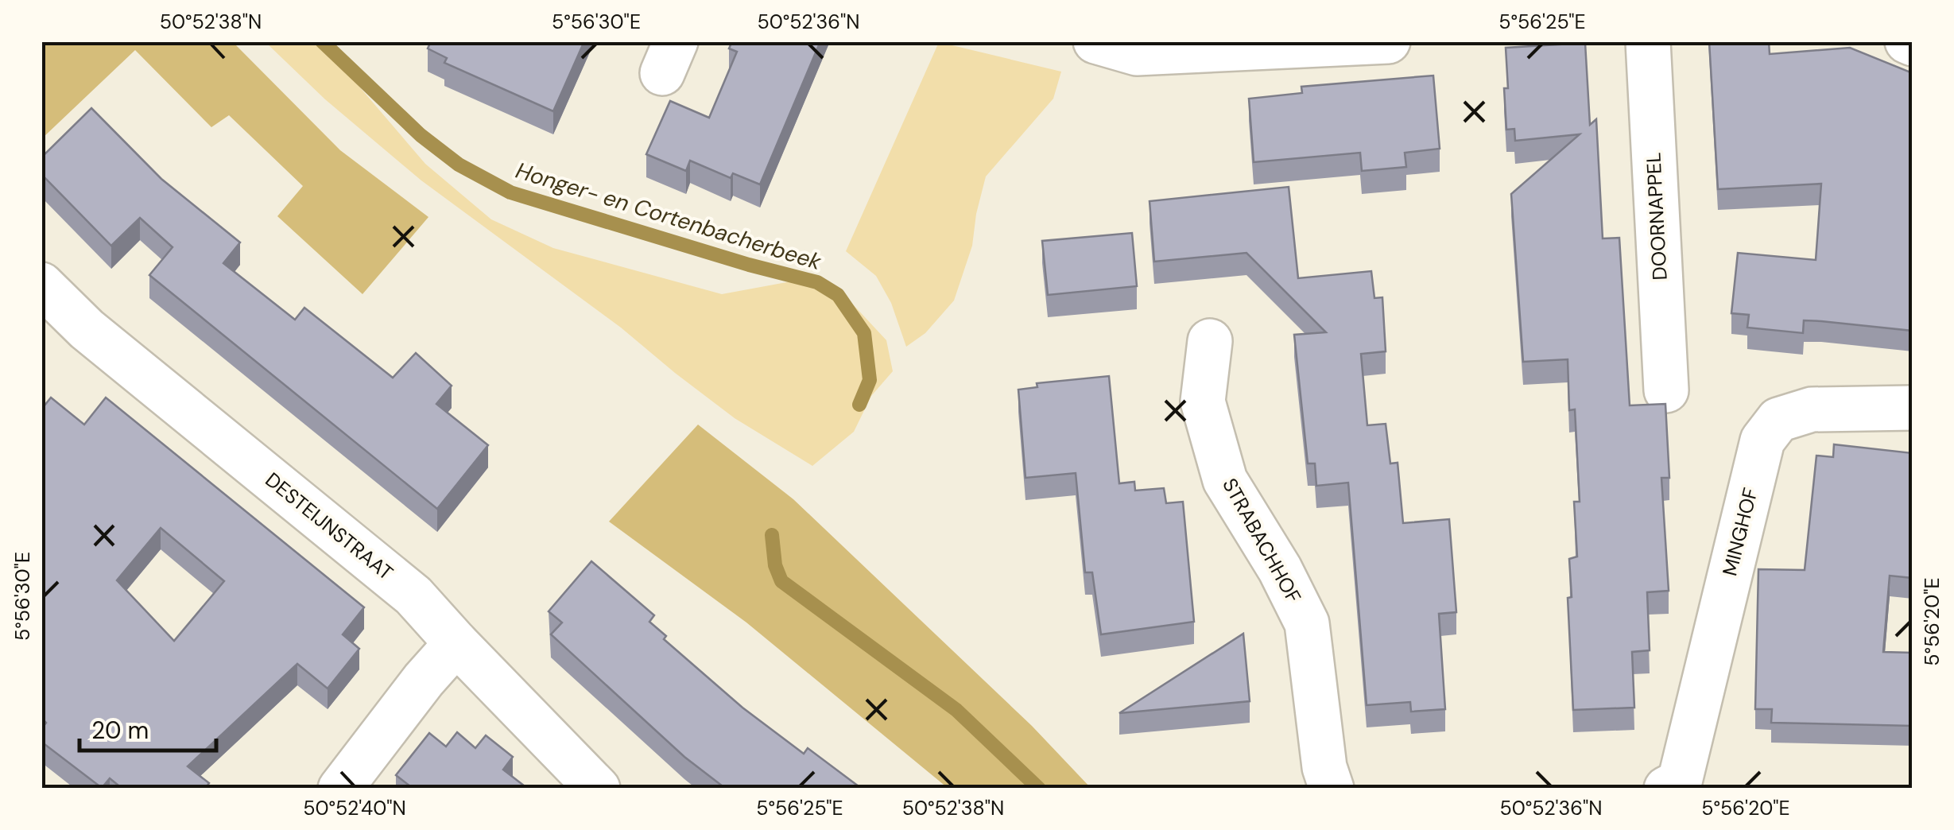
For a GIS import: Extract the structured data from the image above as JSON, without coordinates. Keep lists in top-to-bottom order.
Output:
{
  "streets": {
    "street": [
      "DOORNAPPEL",
      "DESTEIJNSTRAAT",
      "MINGHOF",
      "STRABACHHOF"
    ]
  },
  "water": ["Honger- en Cortenbacherbeek"],
  "scale_bar": "20 m",
  "coordinates": [
    "50°52'38\"N",
    "5°56'30\"E",
    "50°52'36\"N",
    "5°56'25\"E",
    "5°56'20\"E",
    "50°52'40\"N"
  ]
}
